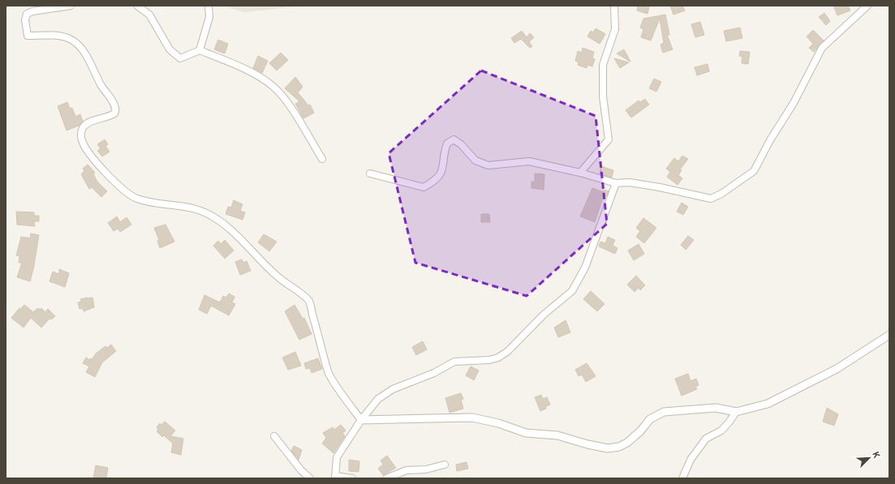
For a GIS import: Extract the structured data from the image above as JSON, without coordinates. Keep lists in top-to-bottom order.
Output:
{
  "north": "top right"
}
